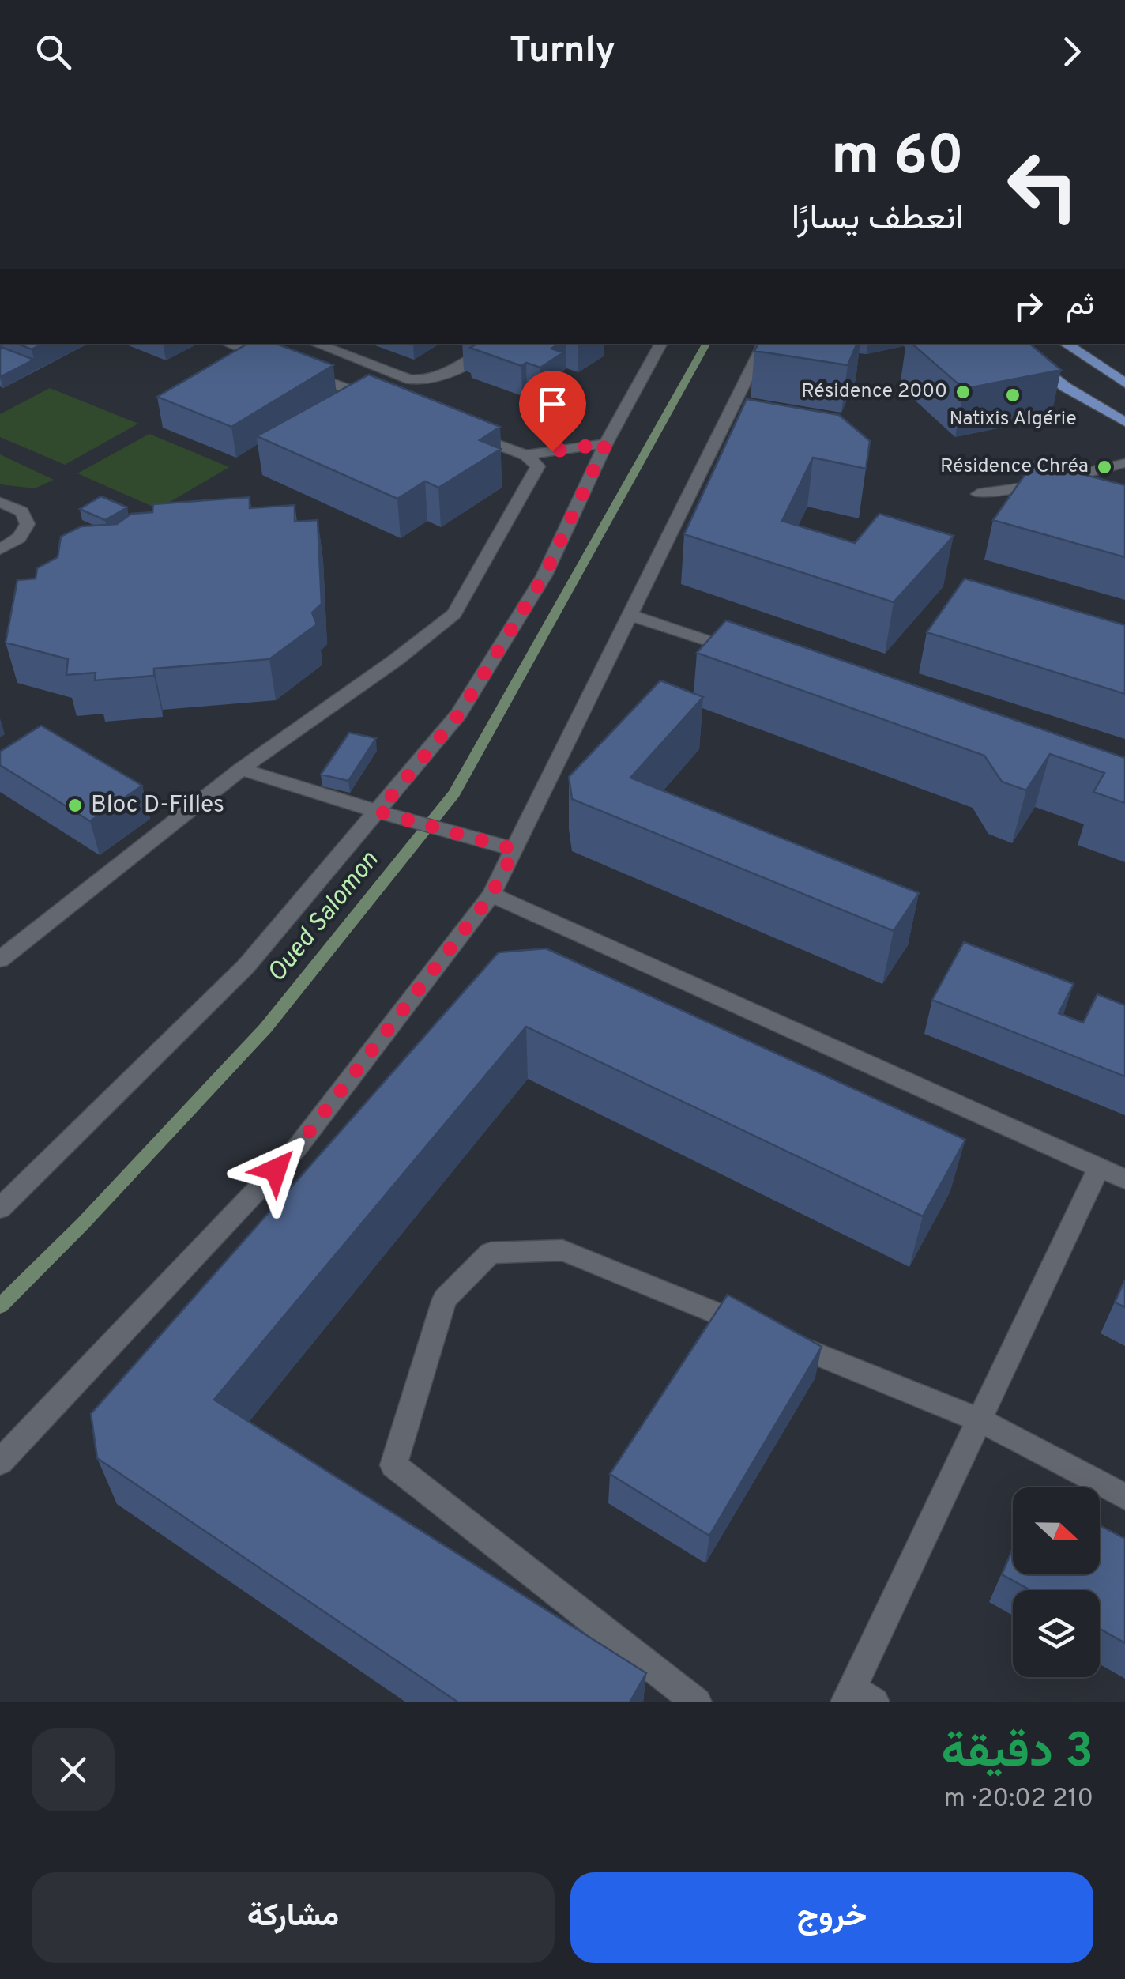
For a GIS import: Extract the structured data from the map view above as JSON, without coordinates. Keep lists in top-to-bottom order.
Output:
{
  "water": ["Oued Salomon"],
  "places": [
    "Résidence 2000",
    "Natixis Algérie",
    "Résidence Chréa",
    "Bloc D-Filles"
  ],
  "north": "right",
  "page": {
    "header": "Turnly",
    "turn": ["60 m", "انعطف يسارًا"],
    "then": "ثم",
    "heading": ["3 دقيقة", "210 m · 20:02"],
    "buttons": ["خروج", "مشاركة"]
  }
}
